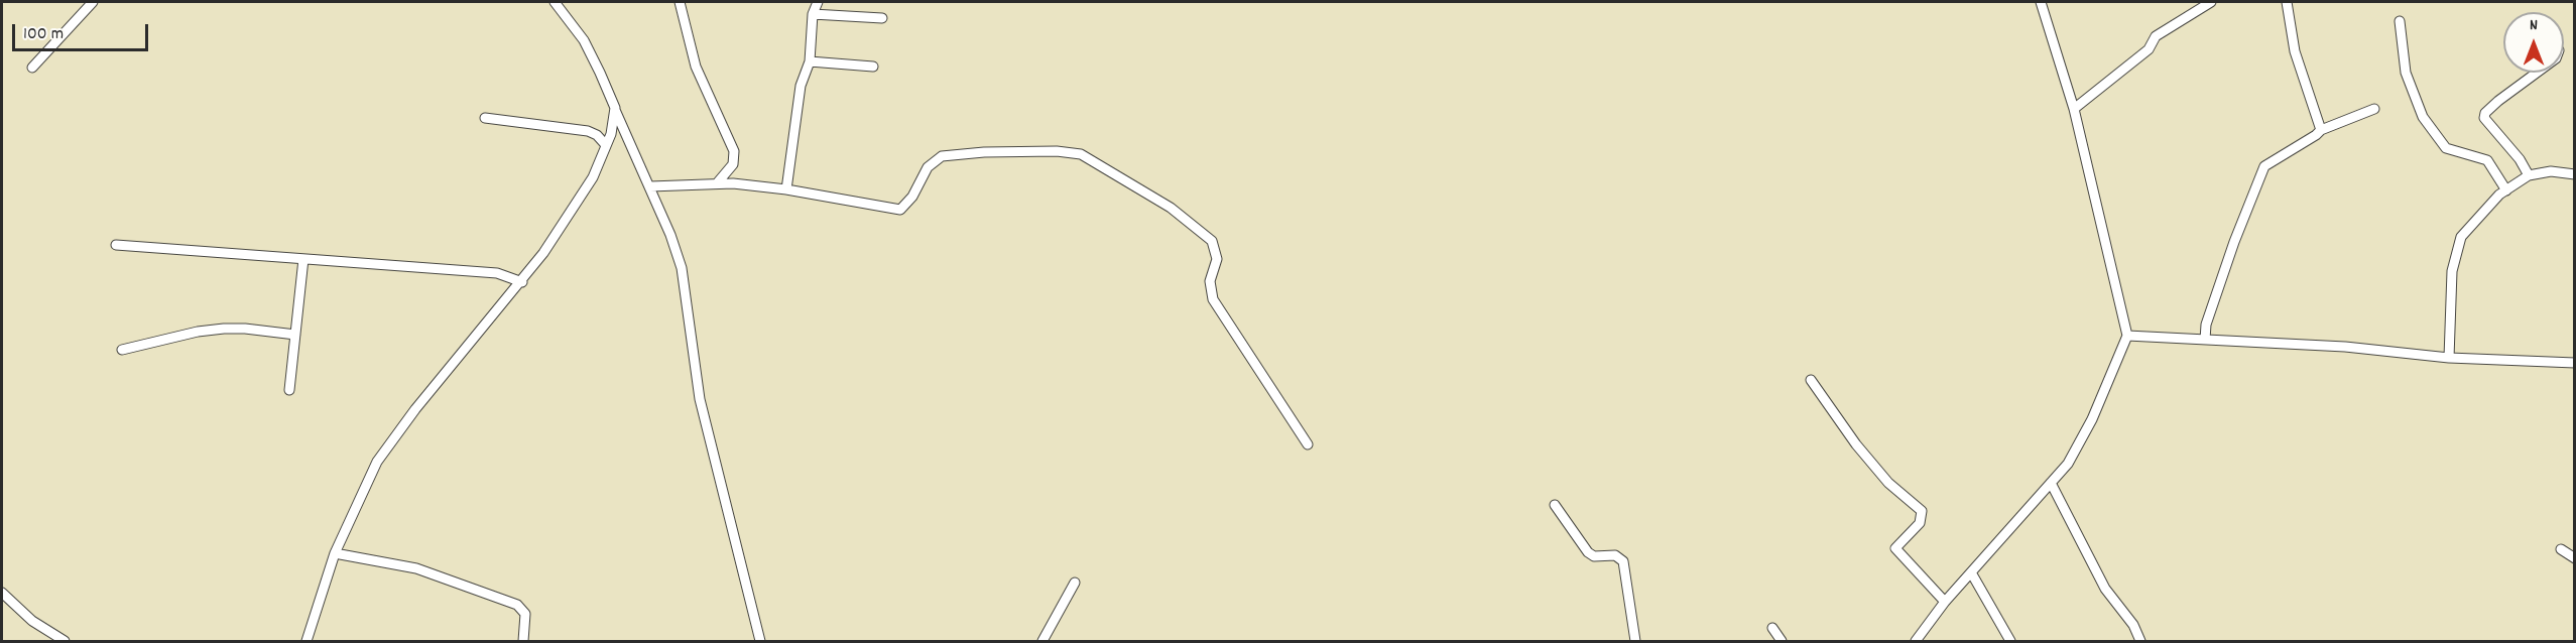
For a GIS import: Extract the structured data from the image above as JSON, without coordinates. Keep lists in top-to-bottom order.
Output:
{
  "scale_bar": "100 m",
  "north": "top"
}
